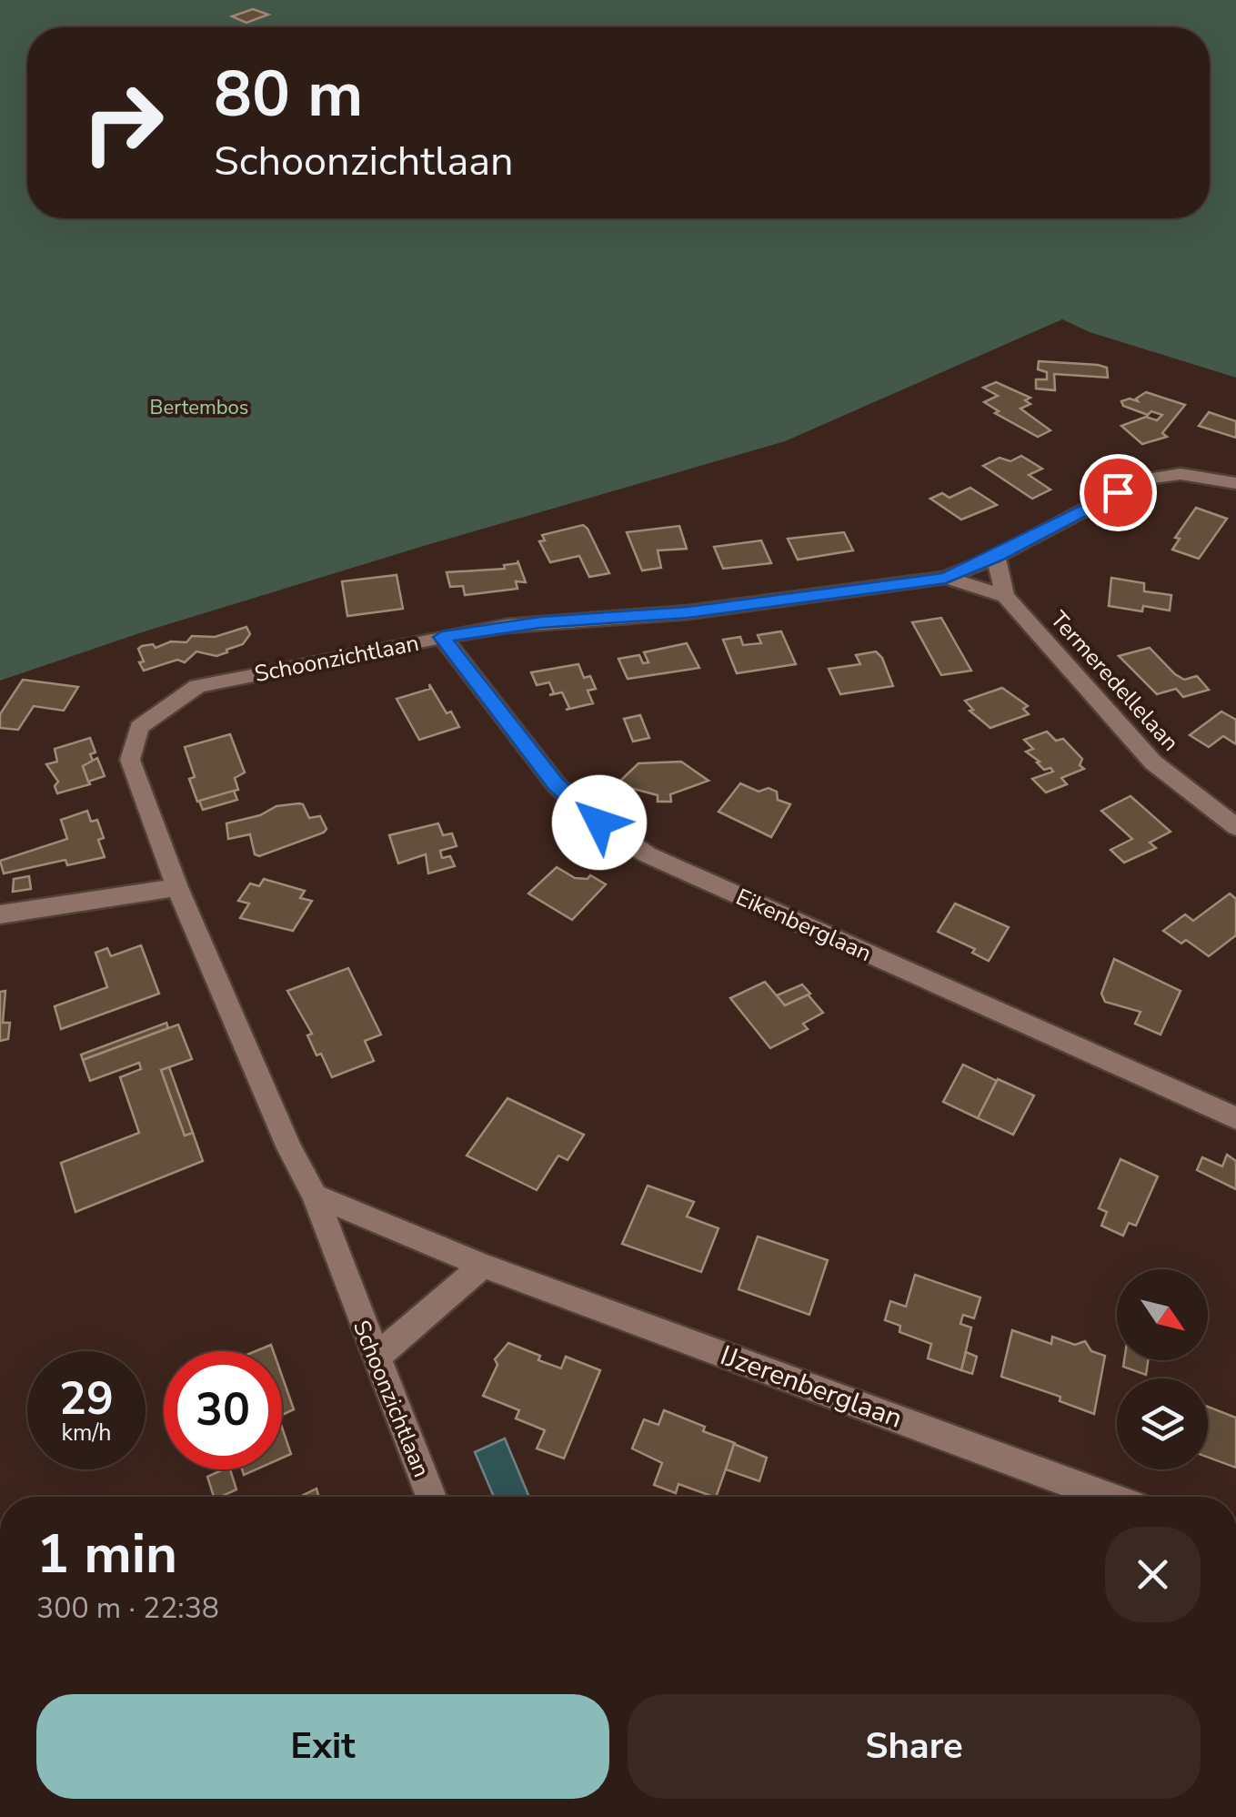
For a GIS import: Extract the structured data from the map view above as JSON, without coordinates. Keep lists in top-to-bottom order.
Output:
{
  "streets": {
    "street": [
      "Schoonzichtlaan",
      "Termeredellelaan",
      "Eikenberglaan",
      "IJzerenberglaan"
    ]
  },
  "crossings": [
    ["Schoonzichtlaan", "Termeredellelaan"],
    ["Schoonzichtlaan", "Eikenberglaan"],
    ["Schoonzichtlaan", "IJzerenberglaan"]
  ],
  "parks": ["Bertembos"],
  "north": "bottom right",
  "page": {
    "turn": ["80 m", "Schoonzichtlaan"],
    "speed": "29 km/h",
    "limit": "30",
    "heading": ["1 min", "300 m · 22:38"],
    "buttons": ["Exit", "Share"]
  }
}
